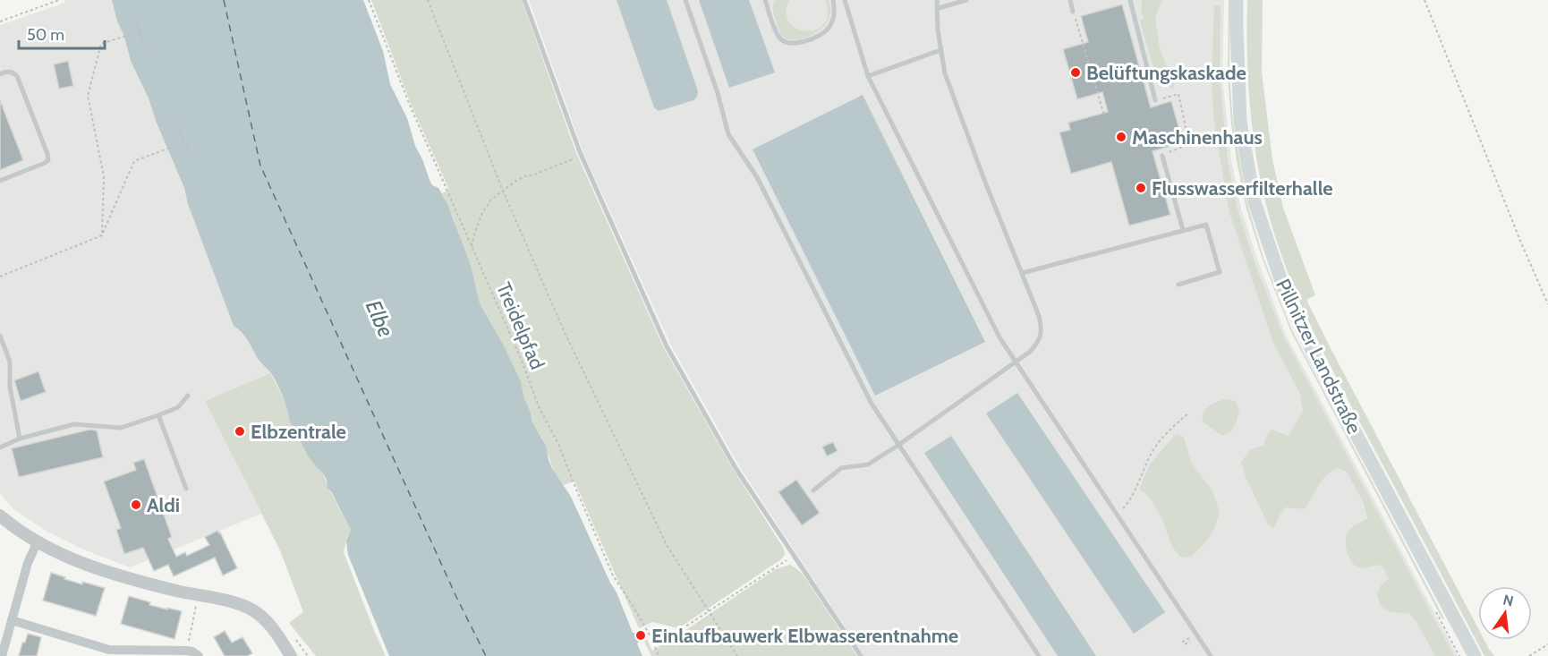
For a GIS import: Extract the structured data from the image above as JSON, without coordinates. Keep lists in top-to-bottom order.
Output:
{
  "streets": {
    "main road": ["Pillnitzer Landstraße"],
    "path": ["Treidelpfad"]
  },
  "water": ["Elbe"],
  "places": [
    "Belüftungskaskade",
    "Maschinenhaus",
    "Flusswasserfilterhalle",
    "Elbzentrale",
    "Aldi",
    "Einlaufbauwerk Elbwasserentnahme"
  ],
  "scale_bar": "50 m",
  "north": "top"
}
